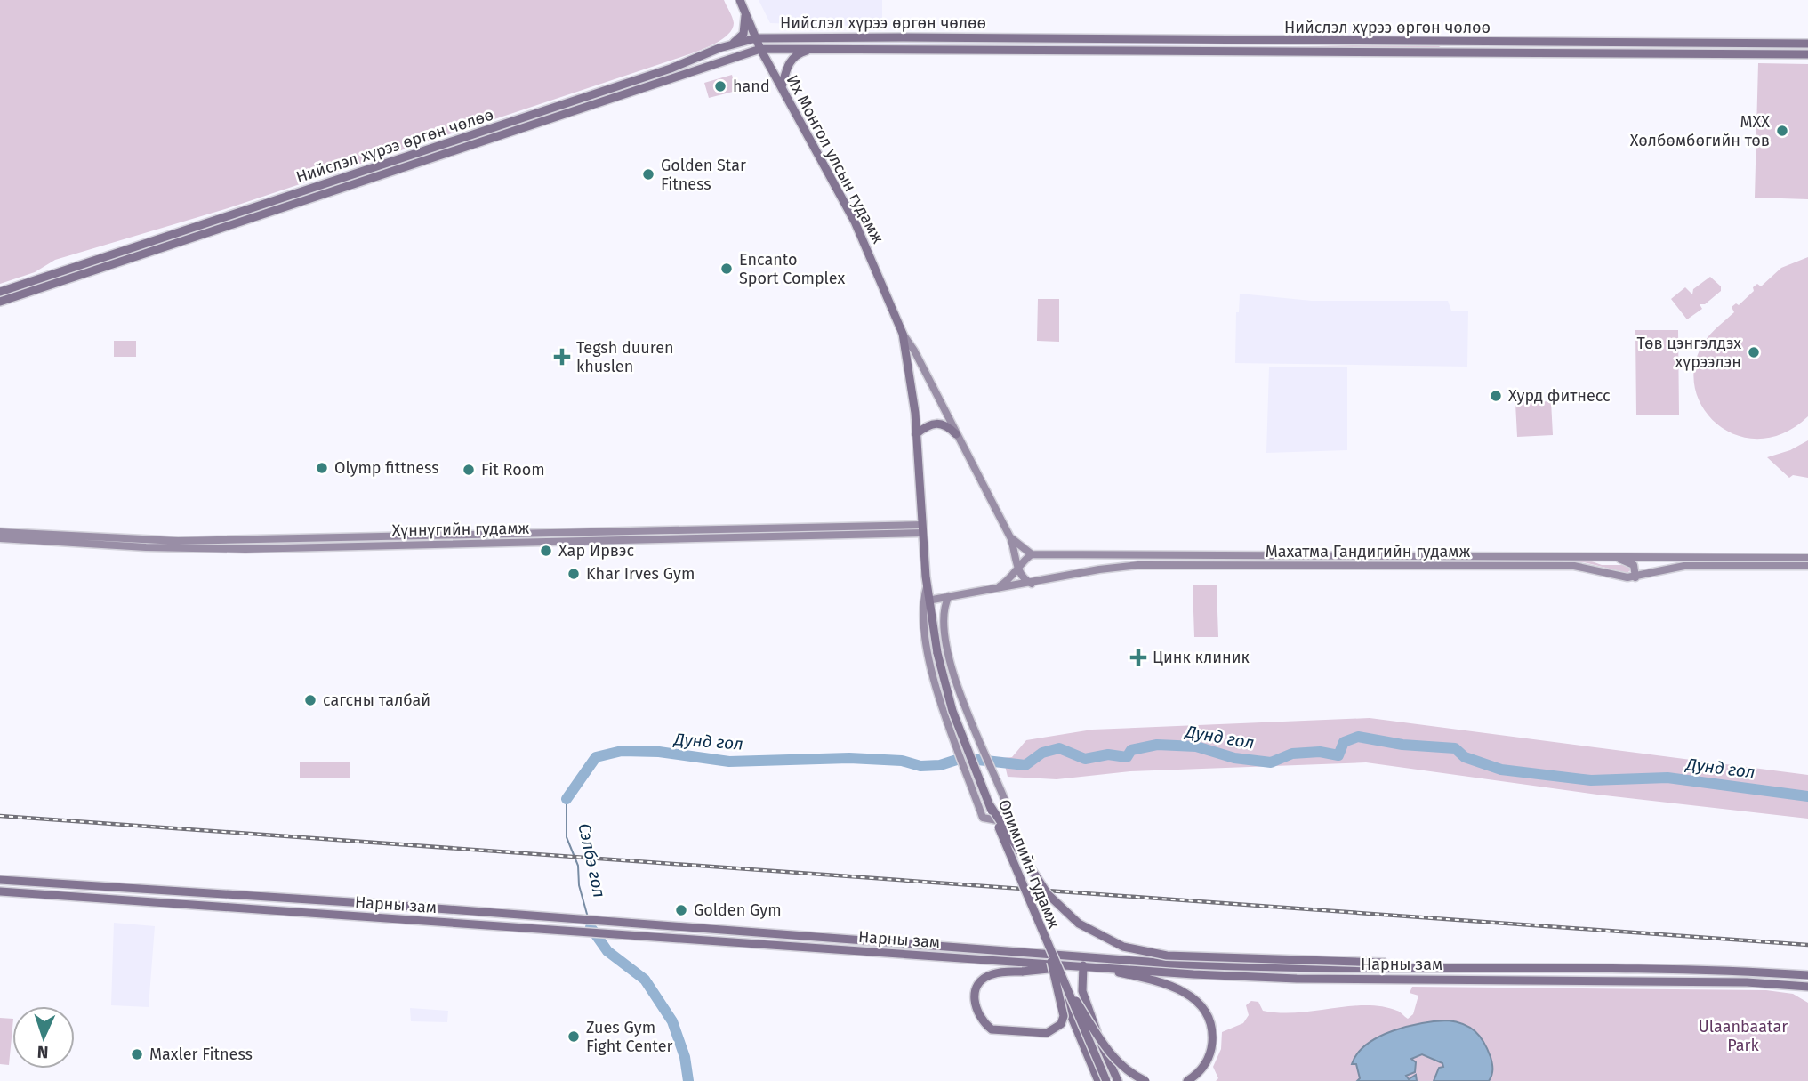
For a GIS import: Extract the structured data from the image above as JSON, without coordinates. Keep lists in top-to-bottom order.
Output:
{
  "streets": {
    "main road": [
      "Нийслэл хүрээ өргөн чөлөө",
      "Их Монгол улсын гудамж",
      "Хүннүгийн гудамж",
      "Махатма Гандигийн гудамж",
      "Олимпийн гудамж",
      "Нарны зам"
    ]
  },
  "crossings": [
    ["Нийслэл хүрээ өргөн чөлөө", "Их Монгол улсын гудамж"],
    ["Их Монгол улсын гудамж", "Хүннүгийн гудамж"],
    ["Их Монгол улсын гудамж", "Махатма Гандигийн гудамж"],
    ["Их Монгол улсын гудамж", "Олимпийн гудамж"]
  ],
  "water": ["Дунд гол", "Сэлбэ гол"],
  "parks": ["Ulaanbaatar Park"],
  "places": {
    "other": [
      "hand",
      "МХХ Хөлбөмбөгийн төв",
      "Golden Star Fitness",
      "Encanto Sport Complex",
      "Төв цэнгэлдэх хүрээлэн",
      "Хурд фитнесс",
      "Olymp fittness",
      "Fit Room",
      "Хар Ирвэс",
      "Khar Irves Gym",
      "сагсны талбай",
      "Golden Gym",
      "Zues Gym Fight Center",
      "Maxler Fitness"
    ],
    "health": ["Tegsh duuren khuslen", "Цинк клиник"]
  },
  "north": "bottom"
}
